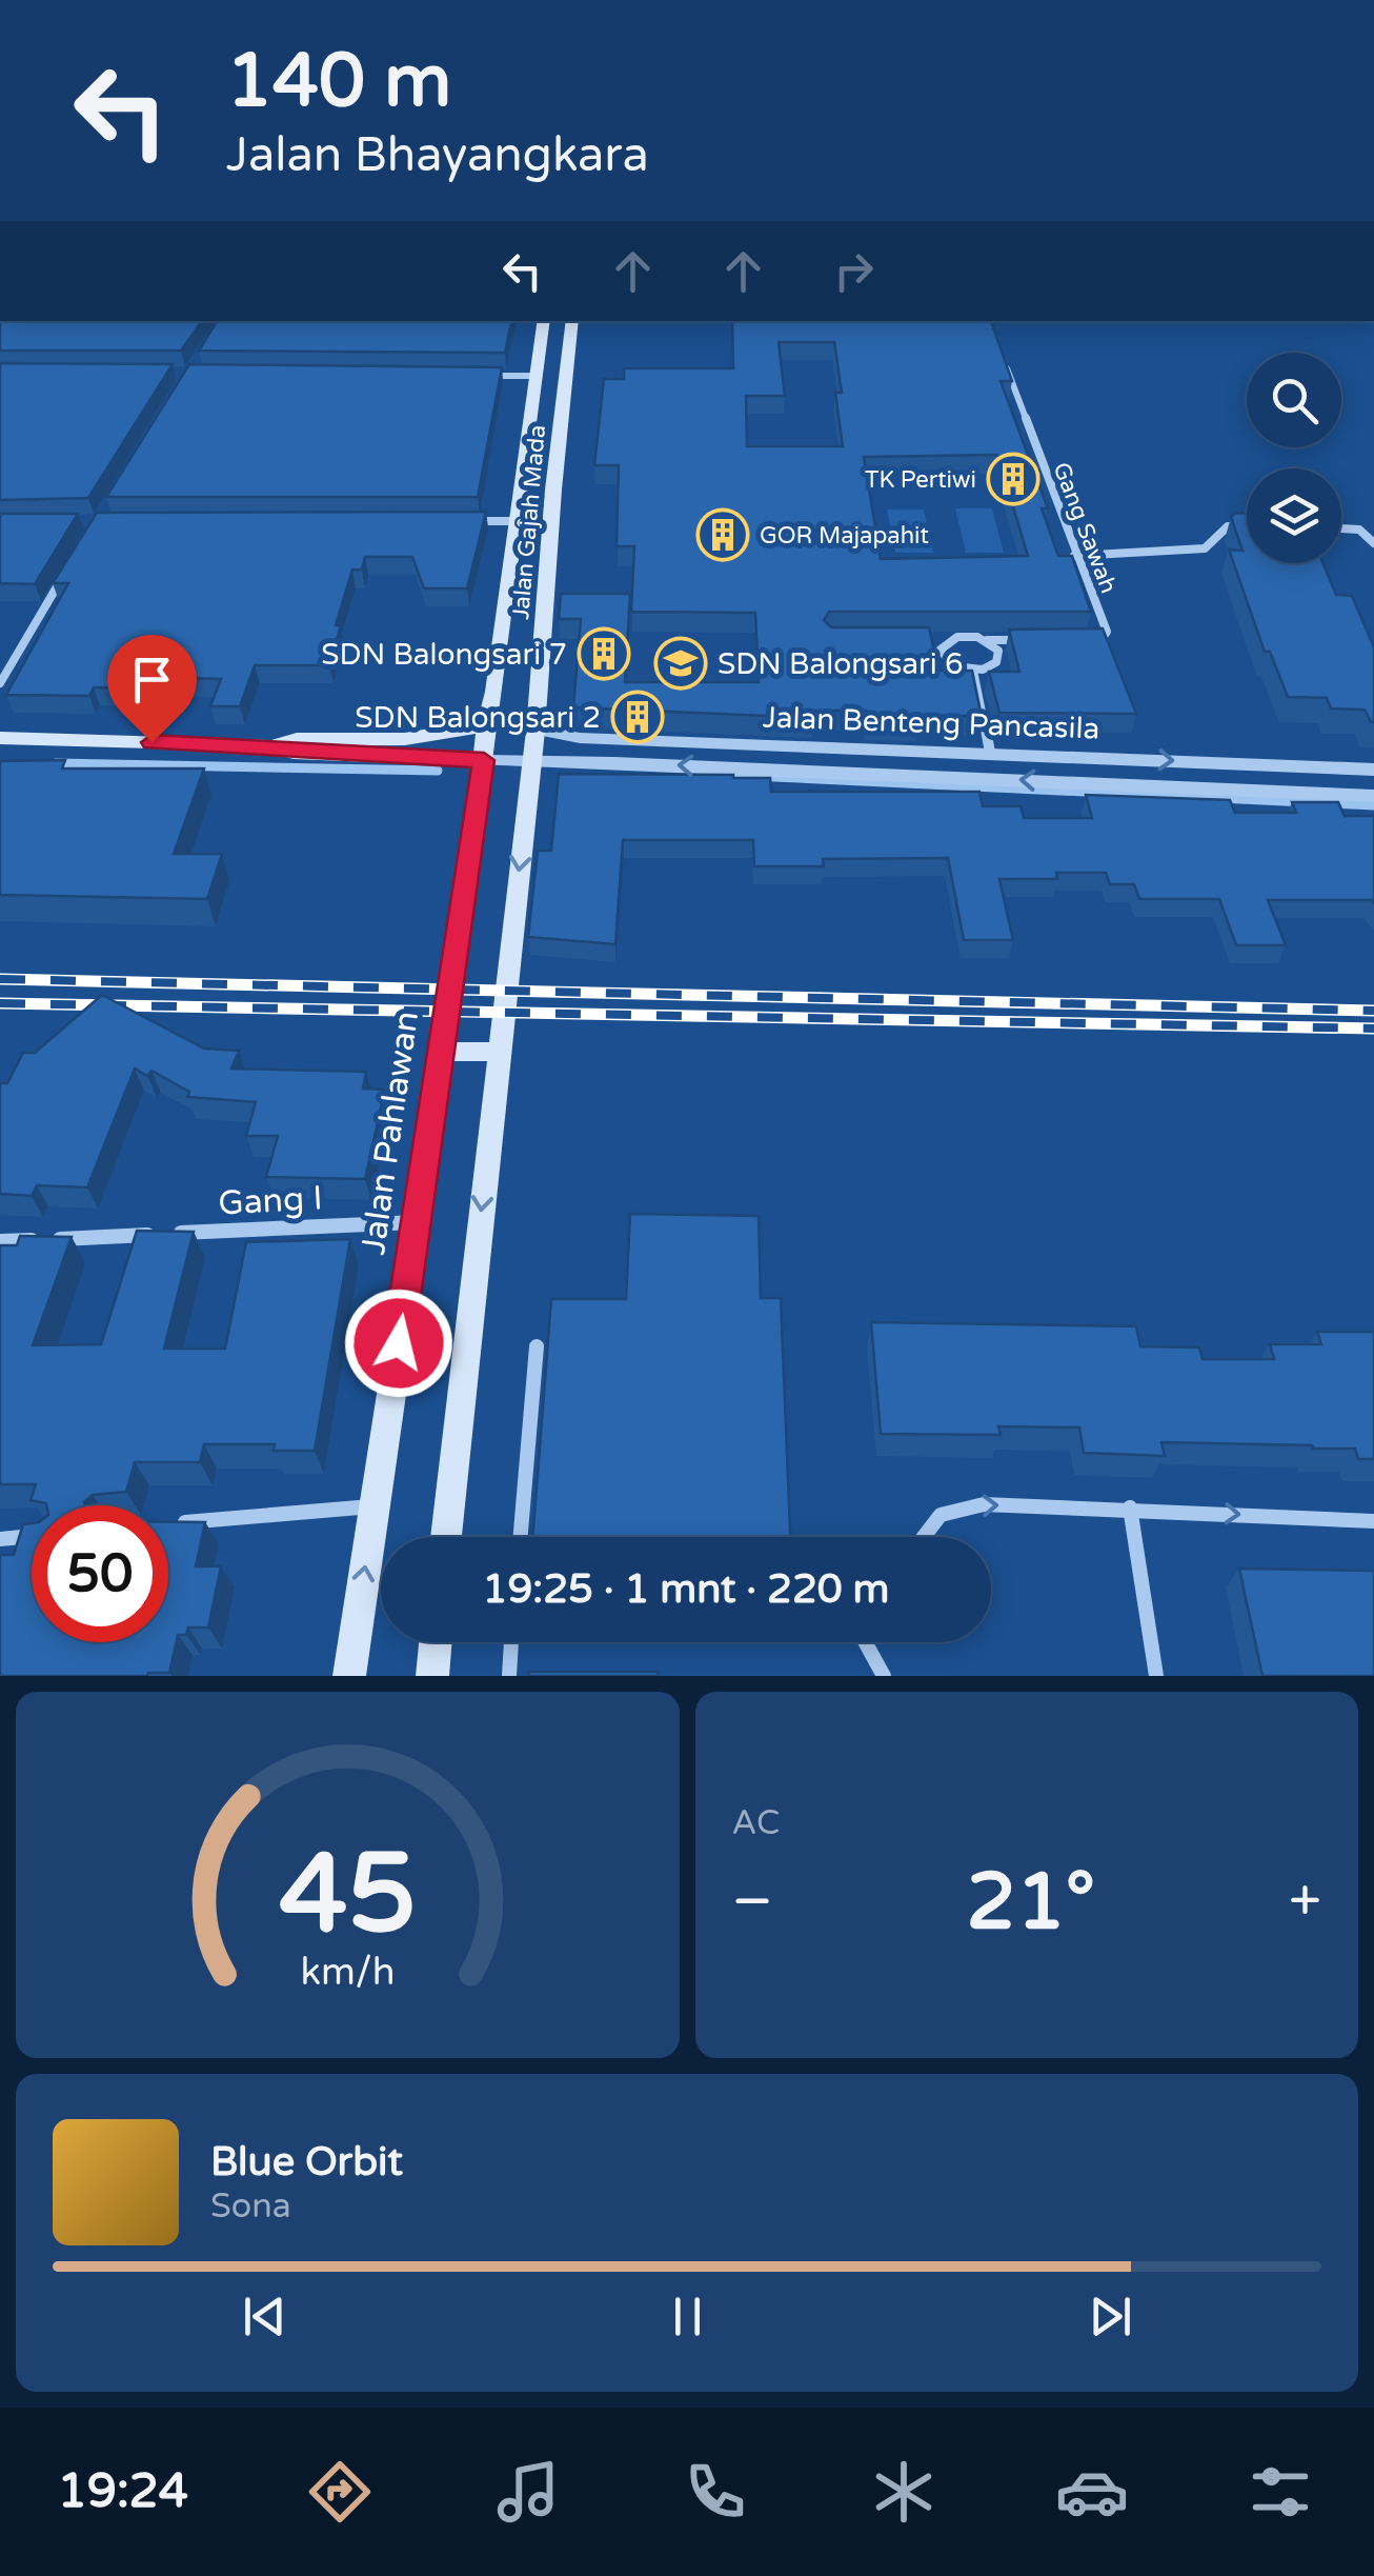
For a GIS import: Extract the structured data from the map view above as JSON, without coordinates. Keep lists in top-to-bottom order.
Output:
{
  "streets": {
    "main road": ["Jalan Gajah Mada", "Jalan Pahlawan"],
    "street": ["Gang Sawah", "Jalan Benteng Pancasila", "Gang I"]
  },
  "crossings": [
    ["Jalan Gajah Mada", "Jalan Benteng Pancasila"],
    ["Jalan Gajah Mada", "Jalan Pahlawan"],
    ["Jalan Benteng Pancasila", "Jalan Pahlawan"],
    ["Jalan Pahlawan", "Gang I"]
  ],
  "places": {
    "building": [
      "TK Pertiwi",
      "GOR Majapahit",
      "SDN Balongsari 7",
      "SDN Balongsari 2"
    ],
    "school or university": ["SDN Balongsari 6"]
  },
  "page": {
    "turn": ["140 m", "Jalan Bhayangkara"],
    "limit": "50",
    "trip": "19:25 · 1 mnt · 220 m",
    "tile": "AC",
    "heat": ["−", "21°", "+"],
    "song": ["Blue Orbit", "Sona"],
    "tabs": "19:24",
    "gauge": ["45", "km/h"]
  }
}
